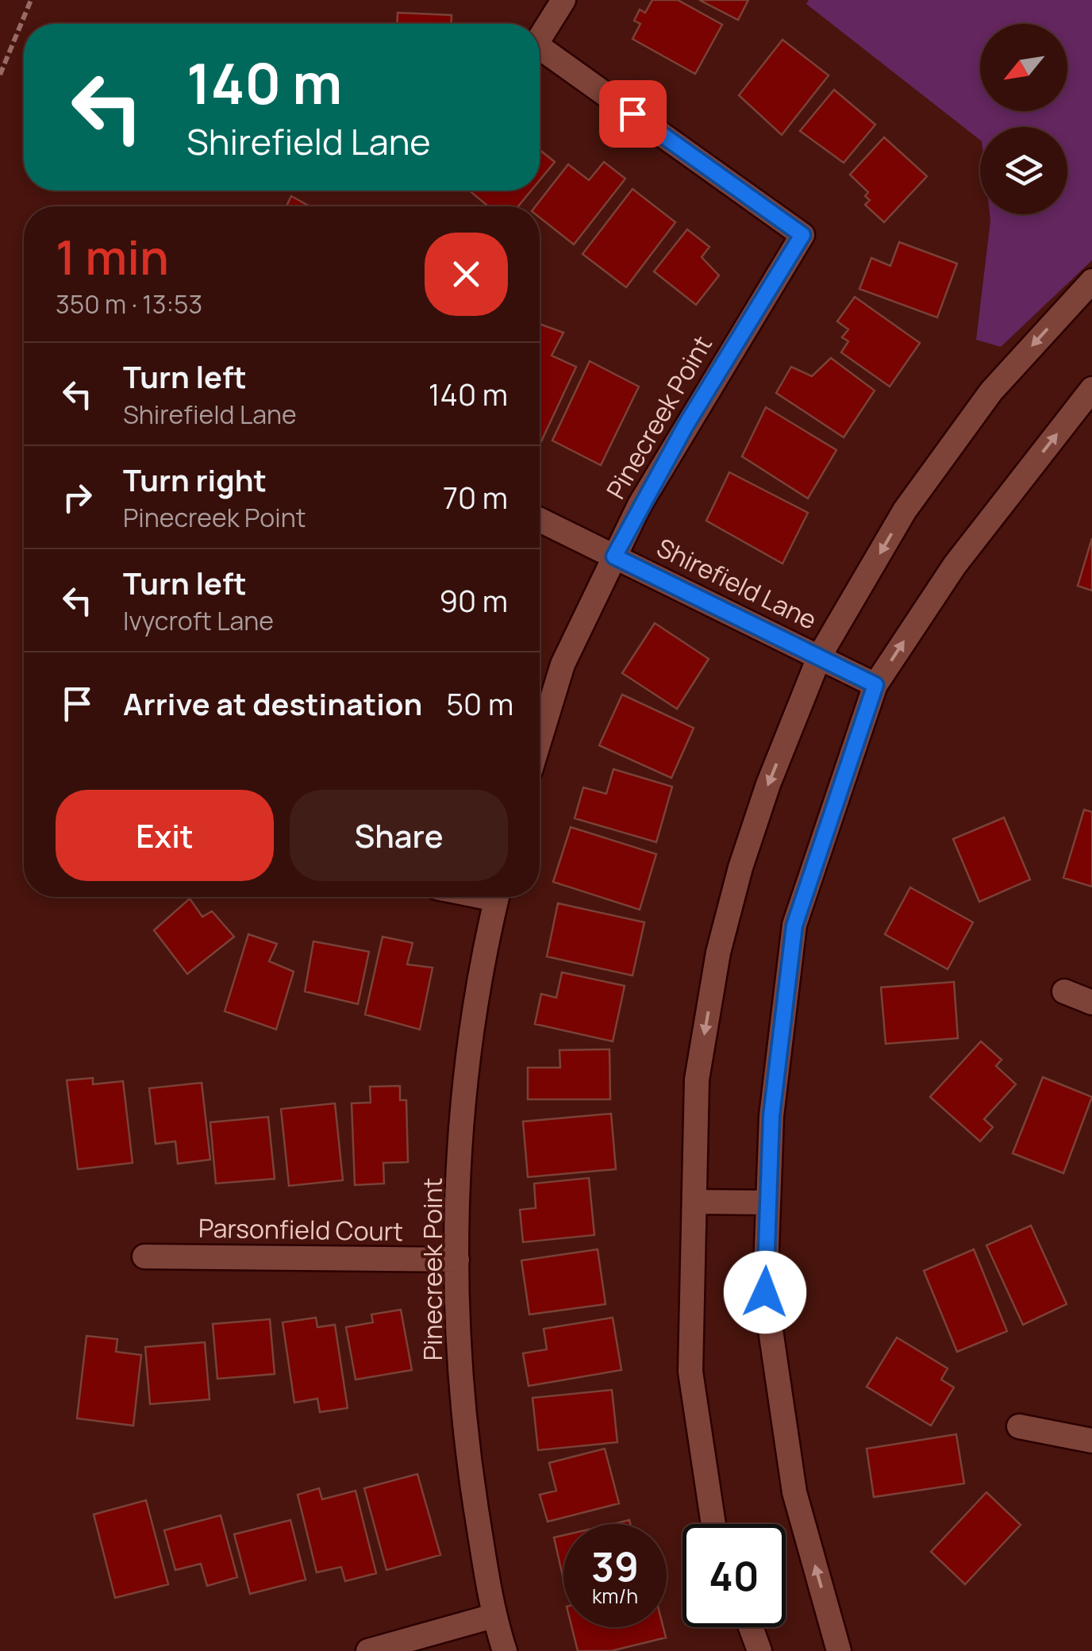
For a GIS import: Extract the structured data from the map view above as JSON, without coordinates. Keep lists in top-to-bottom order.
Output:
{
  "streets": {
    "street": ["Pinecreek Point", "Shirefield Lane", "Parsonfield Court"]
  },
  "crossings": [
    ["Pinecreek Point", "Shirefield Lane"],
    ["Pinecreek Point", "Parsonfield Court"]
  ],
  "north": "bottom left",
  "page": {
    "turn": ["140 m", "Shirefield Lane"],
    "heading": ["1 min", "350 m · 13:53"],
    "list": [
      {
        "name": "Turn left",
        "note": "Shirefield Lane",
        "value": "140 m"
      },
      {
        "name": "Turn right",
        "note": "Pinecreek Point",
        "value": "70 m"
      },
      {
        "name": "Turn left",
        "note": "Ivycroft Lane",
        "value": "90 m"
      },
      {
        "name": "Arrive at destination",
        "value": "50 m"
      }
    ],
    "buttons": ["Exit", "Share"],
    "speed": "39 km/h",
    "limit": "40"
  }
}
